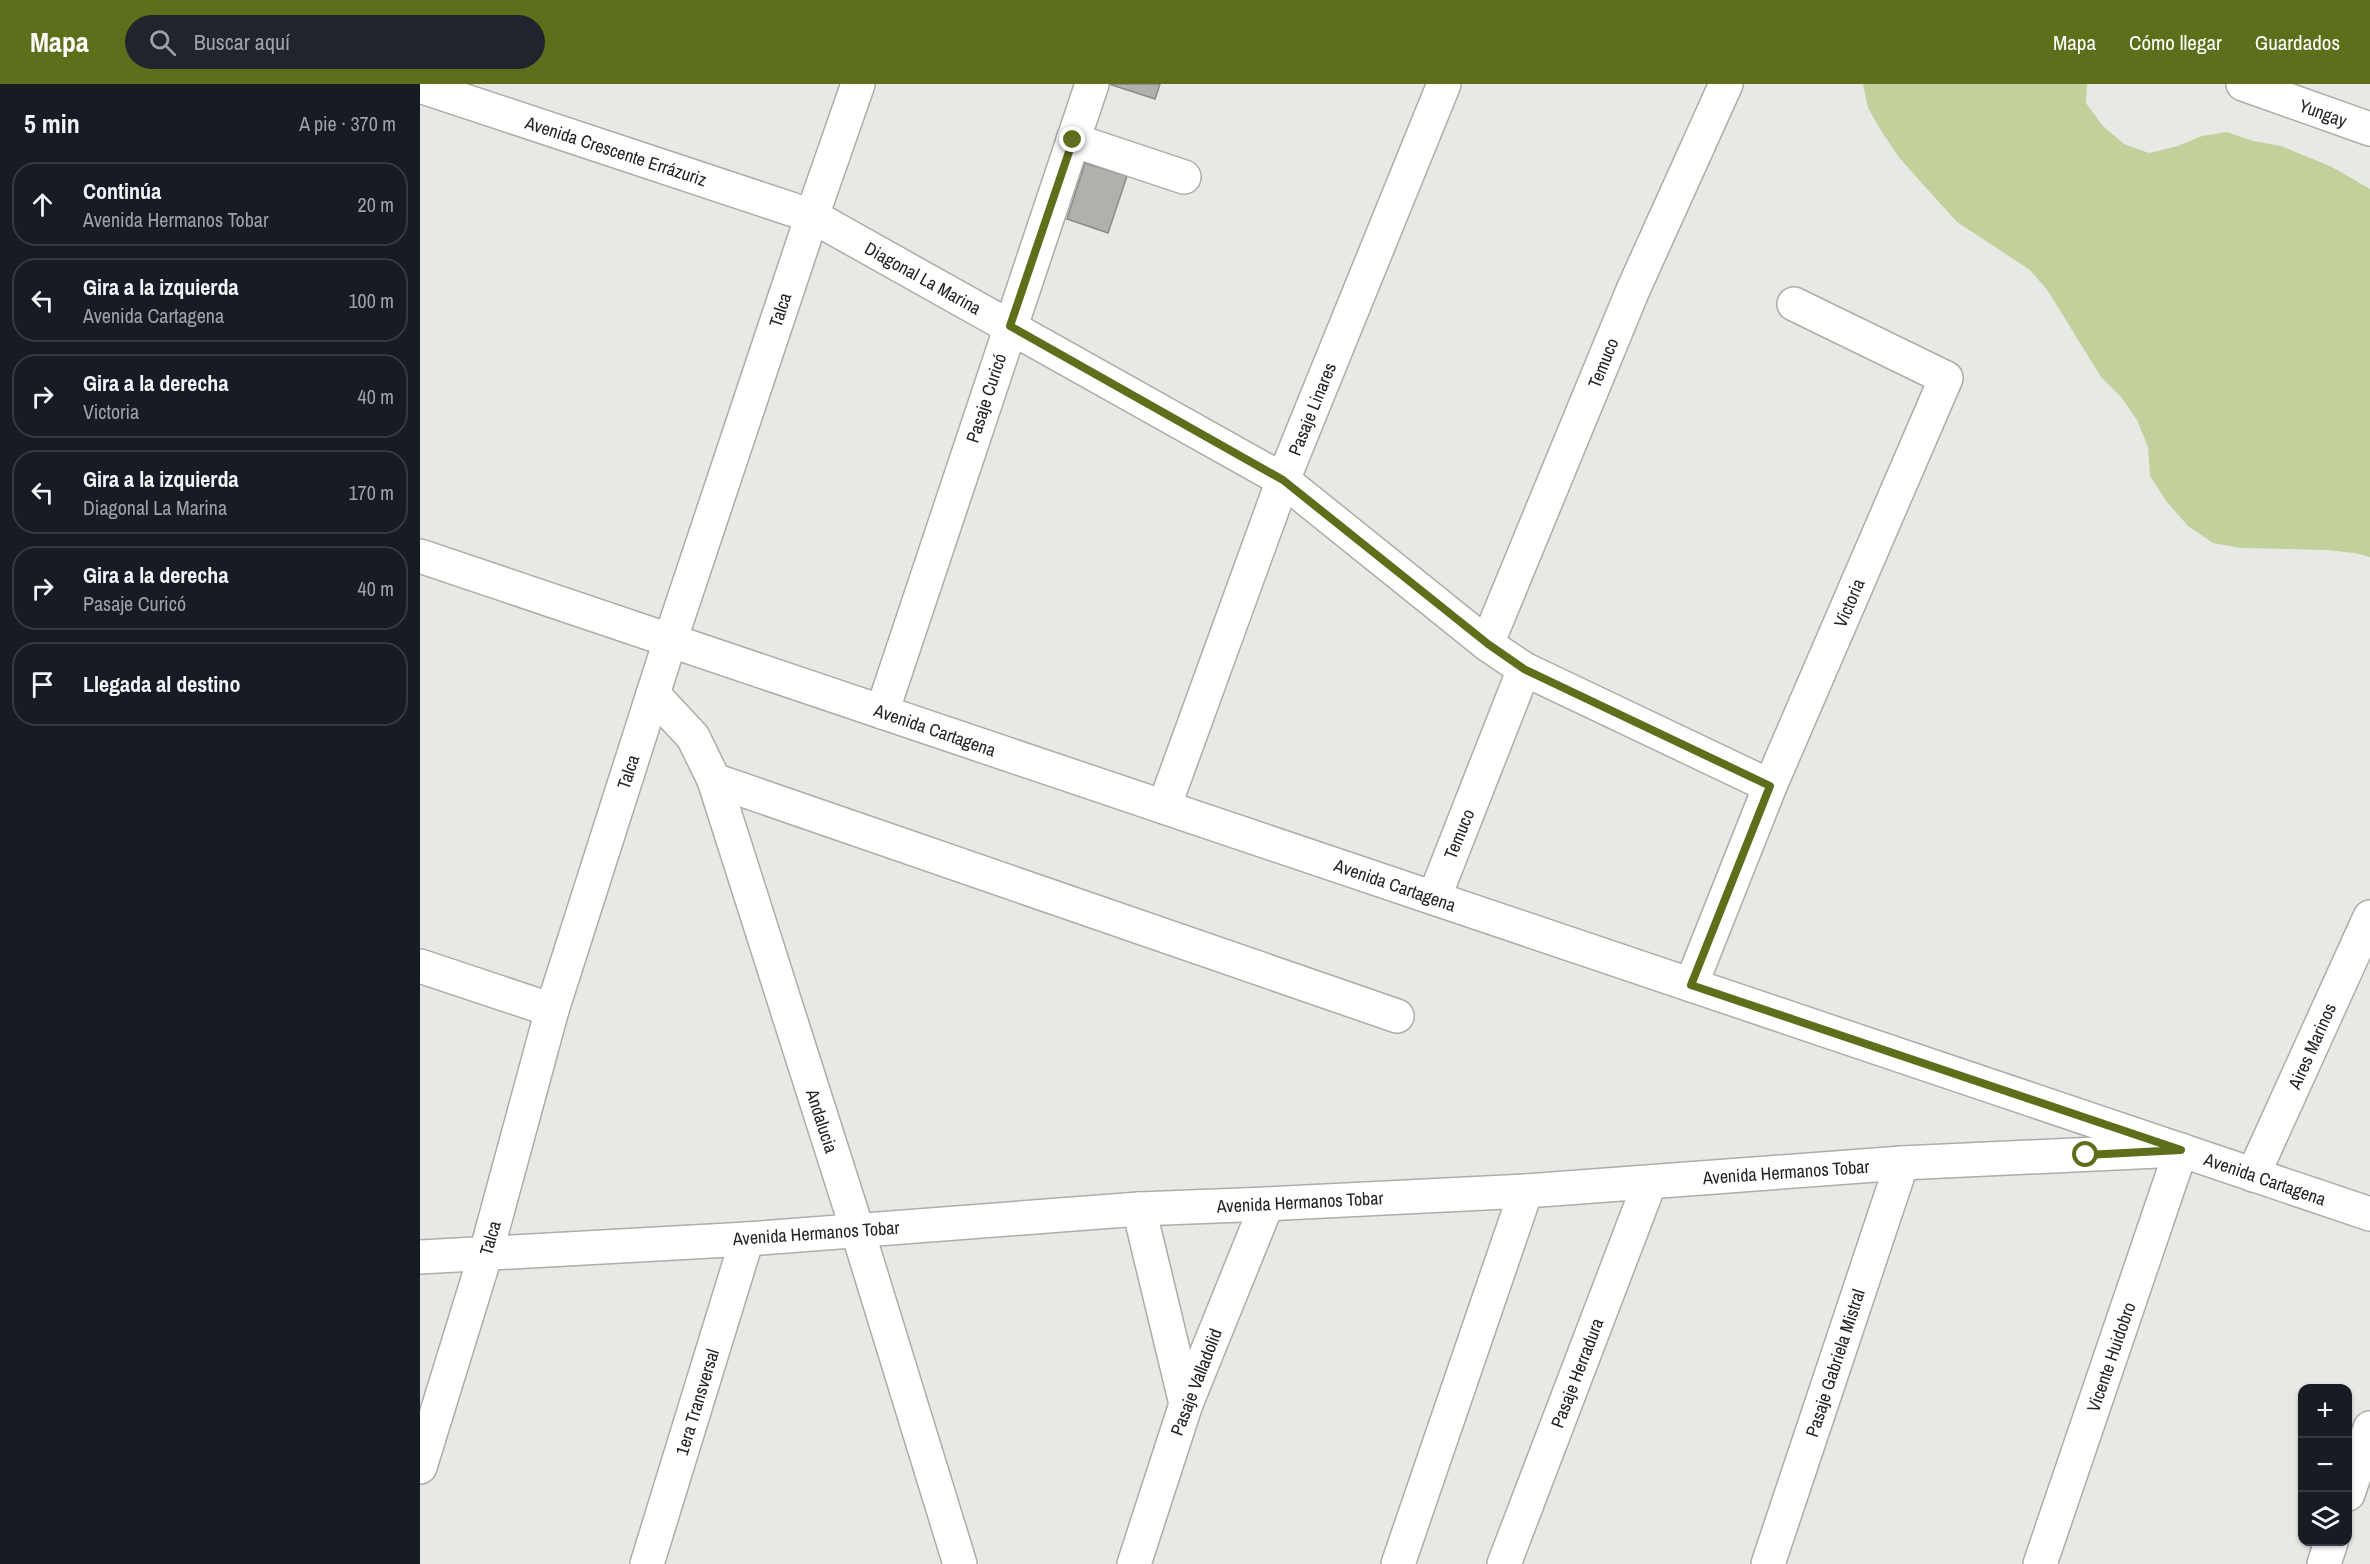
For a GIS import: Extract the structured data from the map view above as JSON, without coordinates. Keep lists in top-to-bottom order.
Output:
{
  "streets": {
    "street": [
      "Yungay",
      "Avenida Crescente Errázuriz",
      "Diagonal La Marina",
      "Talca",
      "Temuco",
      "Pasaje Curicó",
      "Pasaje Linares",
      "Victoria",
      "Avenida Cartagena",
      "Aires Marinos",
      "Andalucia",
      "Avenida Hermanos Tobar",
      "Vicente Huidobro",
      "Pasaje Gabriela Mistral",
      "Pasaje Herradura",
      "Pasaje Valladolid",
      "1era Transversal"
    ]
  },
  "crossings": [
    ["Avenida Crescente Errázuriz", "Diagonal La Marina"],
    ["Avenida Crescente Errázuriz", "Talca"],
    ["Diagonal La Marina", "Talca"],
    ["Diagonal La Marina", "Temuco"],
    ["Diagonal La Marina", "Pasaje Curicó"],
    ["Diagonal La Marina", "Pasaje Linares"],
    ["Diagonal La Marina", "Victoria"],
    ["Talca", "Avenida Cartagena"],
    ["Talca", "Andalucia"],
    ["Talca", "Avenida Hermanos Tobar"],
    ["Temuco", "Avenida Cartagena"],
    ["Pasaje Curicó", "Avenida Cartagena"],
    ["Pasaje Linares", "Avenida Cartagena"],
    ["Victoria", "Avenida Cartagena"],
    ["Avenida Cartagena", "Aires Marinos"],
    ["Avenida Cartagena", "Avenida Hermanos Tobar"],
    ["Avenida Cartagena", "Vicente Huidobro"],
    ["Andalucia", "Avenida Hermanos Tobar"],
    ["Avenida Hermanos Tobar", "Vicente Huidobro"],
    ["Avenida Hermanos Tobar", "Pasaje Gabriela Mistral"],
    ["Avenida Hermanos Tobar", "Pasaje Herradura"],
    ["Avenida Hermanos Tobar", "Pasaje Valladolid"],
    ["Avenida Hermanos Tobar", "1era Transversal"]
  ],
  "page": {
    "header": "Mapa",
    "search": "Buscar aquí",
    "nav": ["Mapa", "Cómo llegar", "Guardados"],
    "heading": ["5 min", "A pie · 370 m"],
    "list": [
      ["Continúa", "Avenida Hermanos Tobar", "20 m"],
      ["Gira a la izquierda", "Avenida Cartagena", "100 m"],
      ["Gira a la derecha", "Victoria", "40 m"],
      ["Gira a la izquierda", "Diagonal La Marina", "170 m"],
      ["Gira a la derecha", "Pasaje Curicó", "40 m"],
      "Llegada al destino"
    ],
    "map_buttons": ["+", "−"]
  }
}
